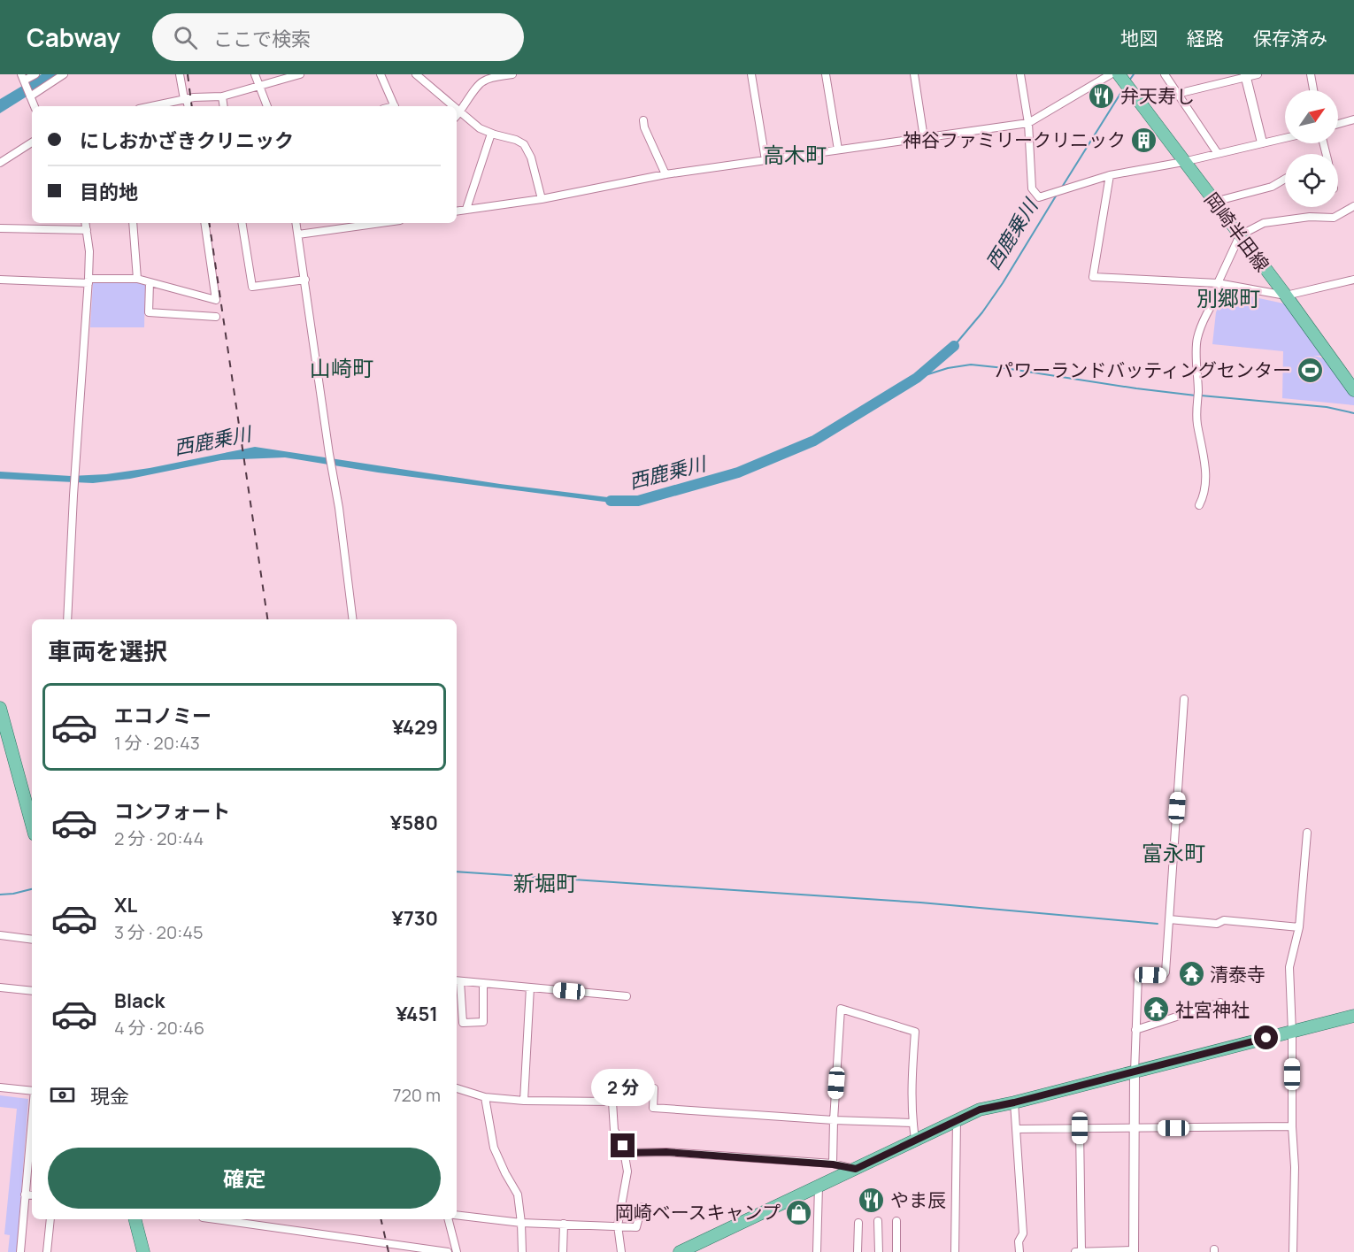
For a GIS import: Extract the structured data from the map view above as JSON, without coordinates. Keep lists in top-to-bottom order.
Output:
{
  "streets": {
    "main road": ["岡崎半田線"]
  },
  "districts": [
    "高木町",
    "別郷町",
    "山崎町",
    "富永町",
    "新堀町"
  ],
  "water": ["西鹿乗川"],
  "places": {
    "restaurant": ["弁天寿し", "やま辰"],
    "building": ["神谷ファミリークリニック"],
    "sports": ["パワーランドバッティングセンター"],
    "temple": ["清泰寺", "社宮神社"],
    "shop": ["岡崎ベースキャンプ"]
  },
  "north": "top right",
  "page": {
    "header": "Cabway",
    "search": "ここで検索",
    "nav": ["地図", "経路", "保存済み"],
    "banner": ["にしおかざきクリニック", "目的地"],
    "heading": "車両を選択",
    "list": [
      {
        "name": "エコノミー",
        "note": "1 分 · 20:43",
        "value": "¥429"
      },
      {
        "name": "コンフォート",
        "note": "2 分 · 20:44",
        "value": "¥580"
      },
      {
        "name": "XL",
        "note": "3 分 · 20:45",
        "value": "¥730"
      },
      {
        "name": "Black",
        "note": "4 分 · 20:46",
        "value": "¥451"
      }
    ],
    "pay": ["現金", "720 m"],
    "bubble": "2 分",
    "buttons": "確定"
  }
}
